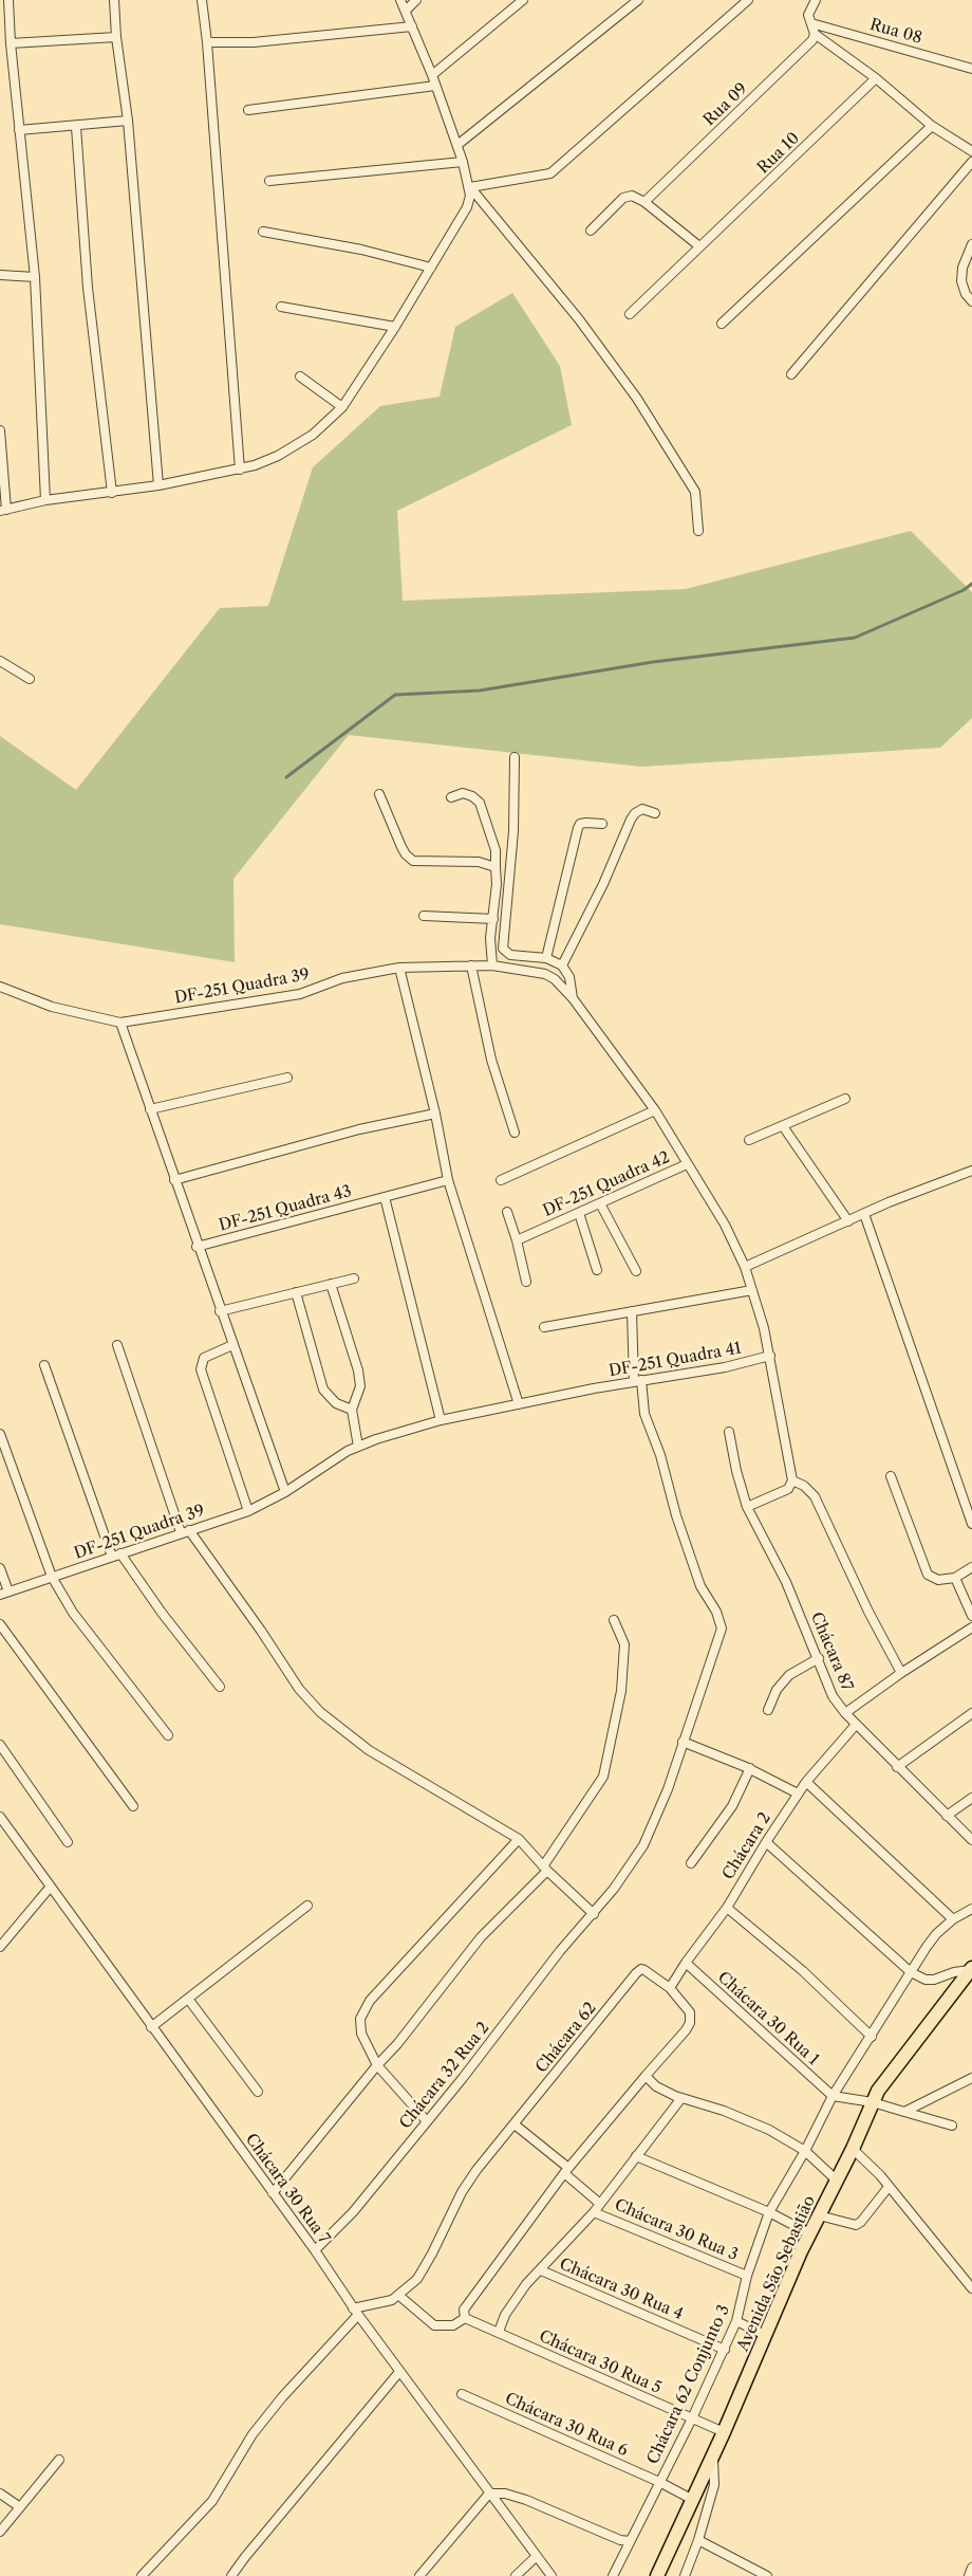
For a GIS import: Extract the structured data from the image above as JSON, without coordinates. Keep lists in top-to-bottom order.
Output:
{
  "streets": {
    "main road": ["Avenida São Sebastião"],
    "street": [
      "Rua 08",
      "Rua 09",
      "Rua 10",
      "DF-251 Quadra 39",
      "DF-251 Quadra 42",
      "DF-251 Quadra 43",
      "DF-251 Quadra 41",
      "Chácara 87",
      "Chácara 2",
      "Chácara 30 Rua 1",
      "Chácara 62",
      "Chácara 32 Rua 2",
      "Chácara 30 Rua 7",
      "Chácara 30 Rua 3",
      "Chácara 30 Rua 4",
      "Chácara 30 Rua 5",
      "Chácara 62 Conjunto 3",
      "Chácara 30 Rua 6"
    ]
  },
  "crossings": [
    ["DF-251 Quadra 39", "DF-251 Quadra 42"],
    ["DF-251 Quadra 39", "DF-251 Quadra 41"],
    ["DF-251 Quadra 41", "Chácara 32 Rua 2"],
    ["Chácara 87", "Chácara 2"],
    ["Chácara 2", "Chácara 30 Rua 1"],
    ["Chácara 2", "Chácara 62"],
    ["Chácara 30 Rua 1", "Chácara 62 Conjunto 3"],
    ["Chácara 32 Rua 2", "Chácara 30 Rua 7"],
    ["Chácara 30 Rua 3", "Chácara 62 Conjunto 3"],
    ["Avenida São Sebastião", "Chácara 30 Rua 5"],
    ["Avenida São Sebastião", "Chácara 30 Rua 6"],
    ["Chácara 30 Rua 4", "Chácara 62 Conjunto 3"],
    ["Chácara 30 Rua 5", "Chácara 62 Conjunto 3"],
    ["Chácara 62 Conjunto 3", "Chácara 30 Rua 6"]
  ]
}
